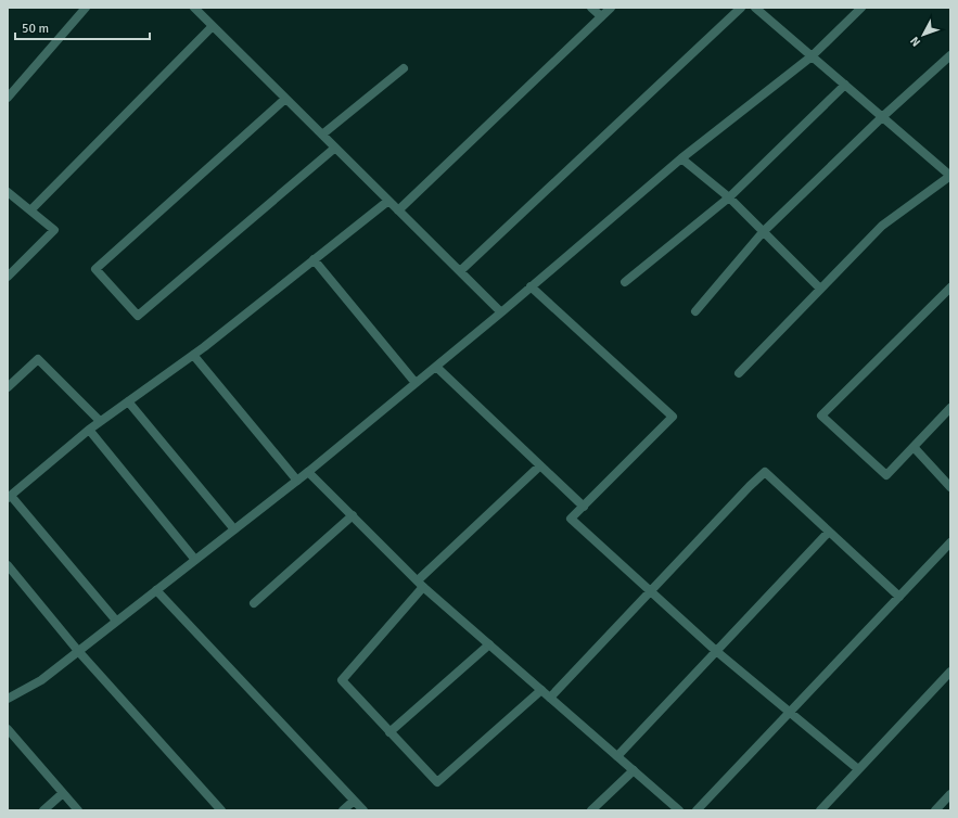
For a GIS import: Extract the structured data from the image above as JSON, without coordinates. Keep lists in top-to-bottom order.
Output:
{
  "scale_bar": "50 m",
  "north": "bottom left"
}
